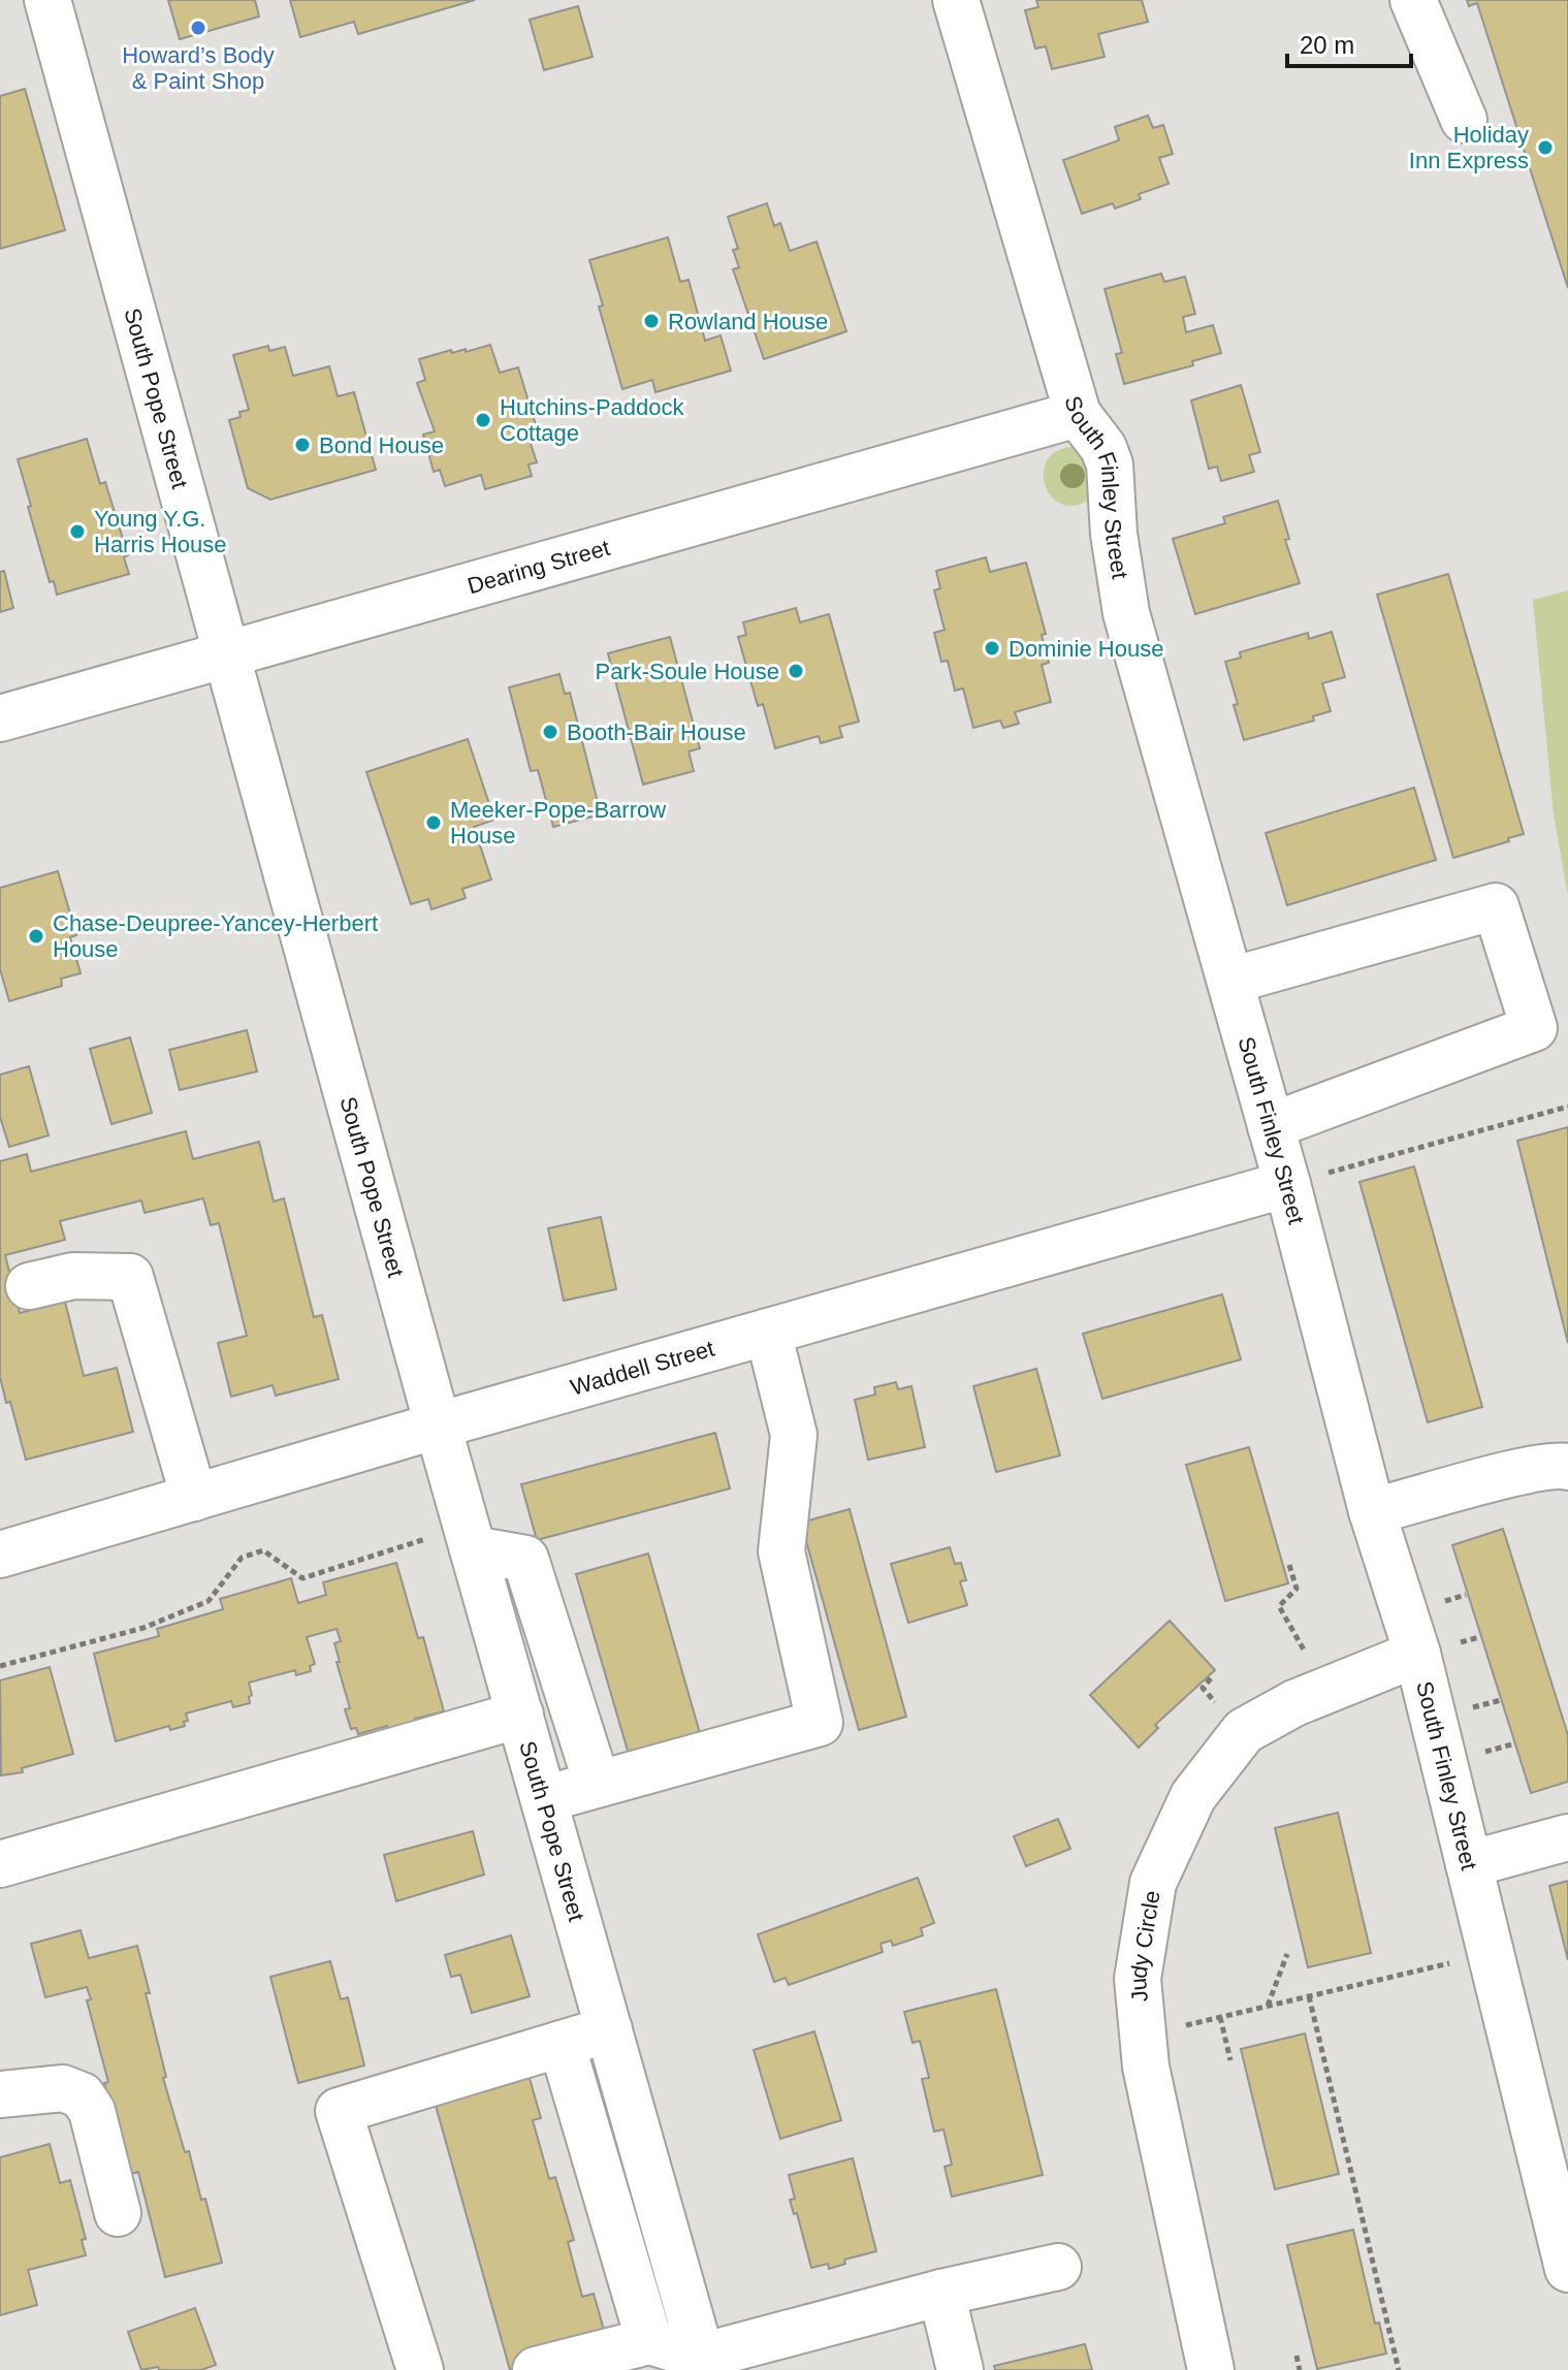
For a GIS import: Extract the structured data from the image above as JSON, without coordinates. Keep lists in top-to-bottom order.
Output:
{
  "streets": {
    "street": [
      "South Pope Street",
      "South Finley Street",
      "Dearing Street",
      "Waddell Street",
      "Judy Circle"
    ]
  },
  "crossings": [
    ["South Pope Street", "Dearing Street"],
    ["South Pope Street", "Waddell Street"],
    ["South Finley Street", "Dearing Street"],
    ["South Finley Street", "Waddell Street"],
    ["South Finley Street", "Judy Circle"]
  ],
  "places": [
    "Howard’s Body & Paint Shop",
    "Holiday Inn Express",
    "Rowland House",
    "Hutchins-Paddock Cottage",
    "Bond House",
    "Young Y.G. Harris House",
    "Dominie House",
    "Park-Soule House",
    "Booth-Bair House",
    "Meeker-Pope-Barrow House",
    "Chase-Deupree-Yancey-Herbert House"
  ],
  "scale_bar": "20 m"
}
